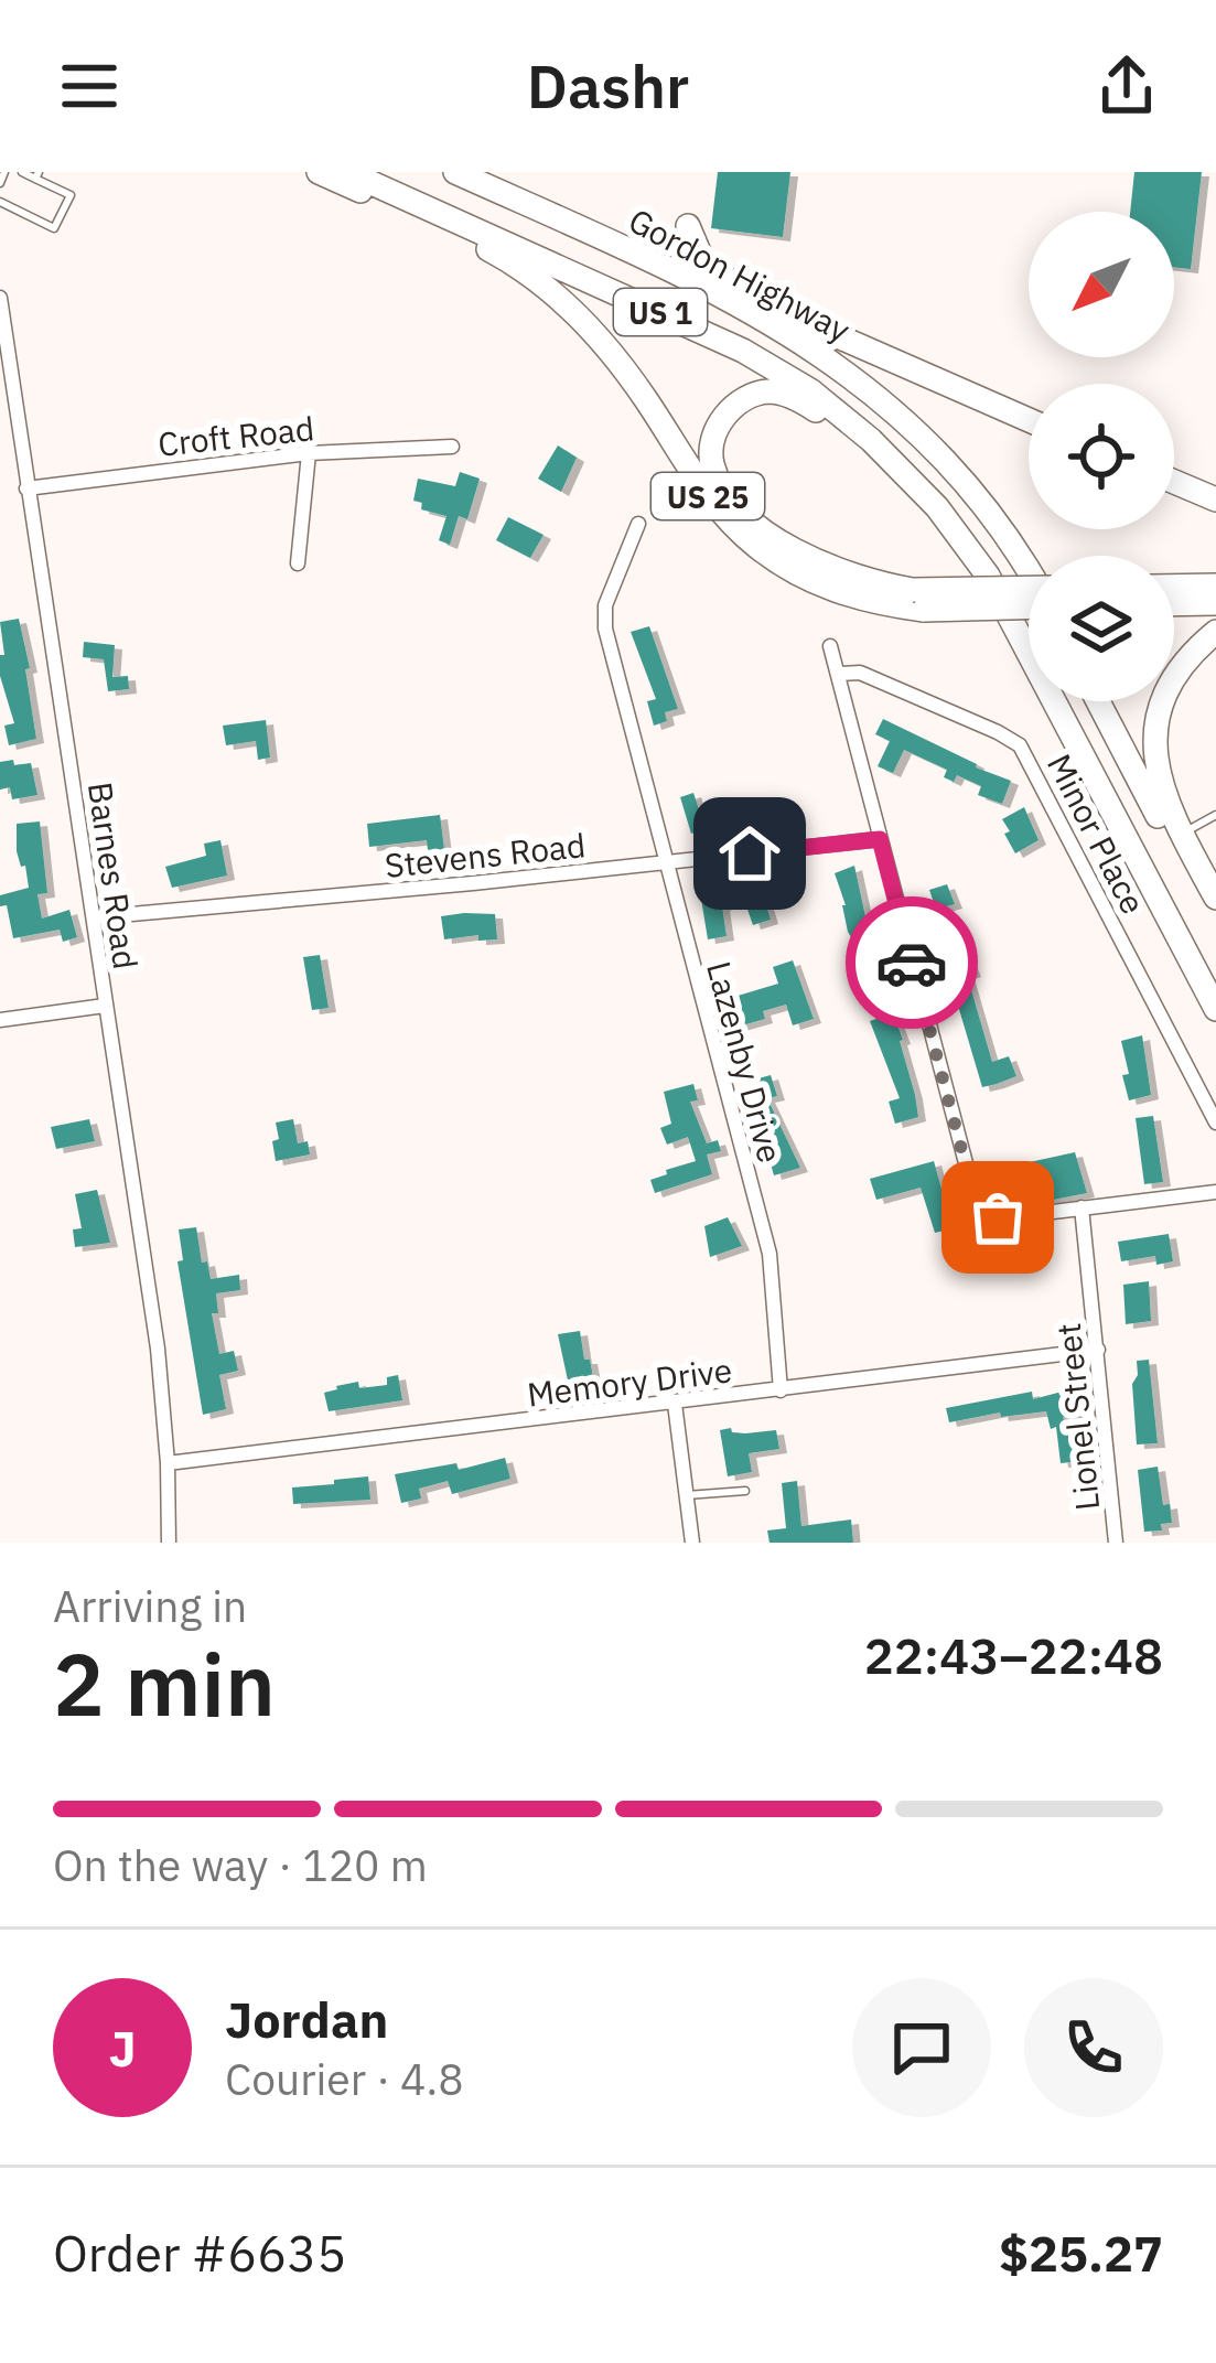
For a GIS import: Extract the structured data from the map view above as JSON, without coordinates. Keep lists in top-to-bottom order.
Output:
{
  "streets": {
    "highway": ["Gordon Highway", "US 1", "US 25"],
    "street": [
      "Croft Road",
      "Minor Place",
      "Stevens Road",
      "Barnes Road",
      "Lazenby Drive",
      "Memory Drive",
      "Lionel Street"
    ]
  },
  "crossings": [
    ["Croft Road", "Barnes Road"],
    ["Stevens Road", "Barnes Road"],
    ["Stevens Road", "Lazenby Drive"],
    ["Barnes Road", "Memory Drive"],
    ["Lazenby Drive", "Memory Drive"],
    ["Memory Drive", "Lionel Street"]
  ],
  "north": "bottom left",
  "page": {
    "header": "Dashr",
    "heading": ["2 min", "Arriving in", "22:43–22:48"],
    "panel": [
      "Jordan",
      "Courier · 4.8",
      "Order #6635",
      "$25.27"
    ],
    "bar": "On the way · 120 m",
    "round": "J"
  }
}
